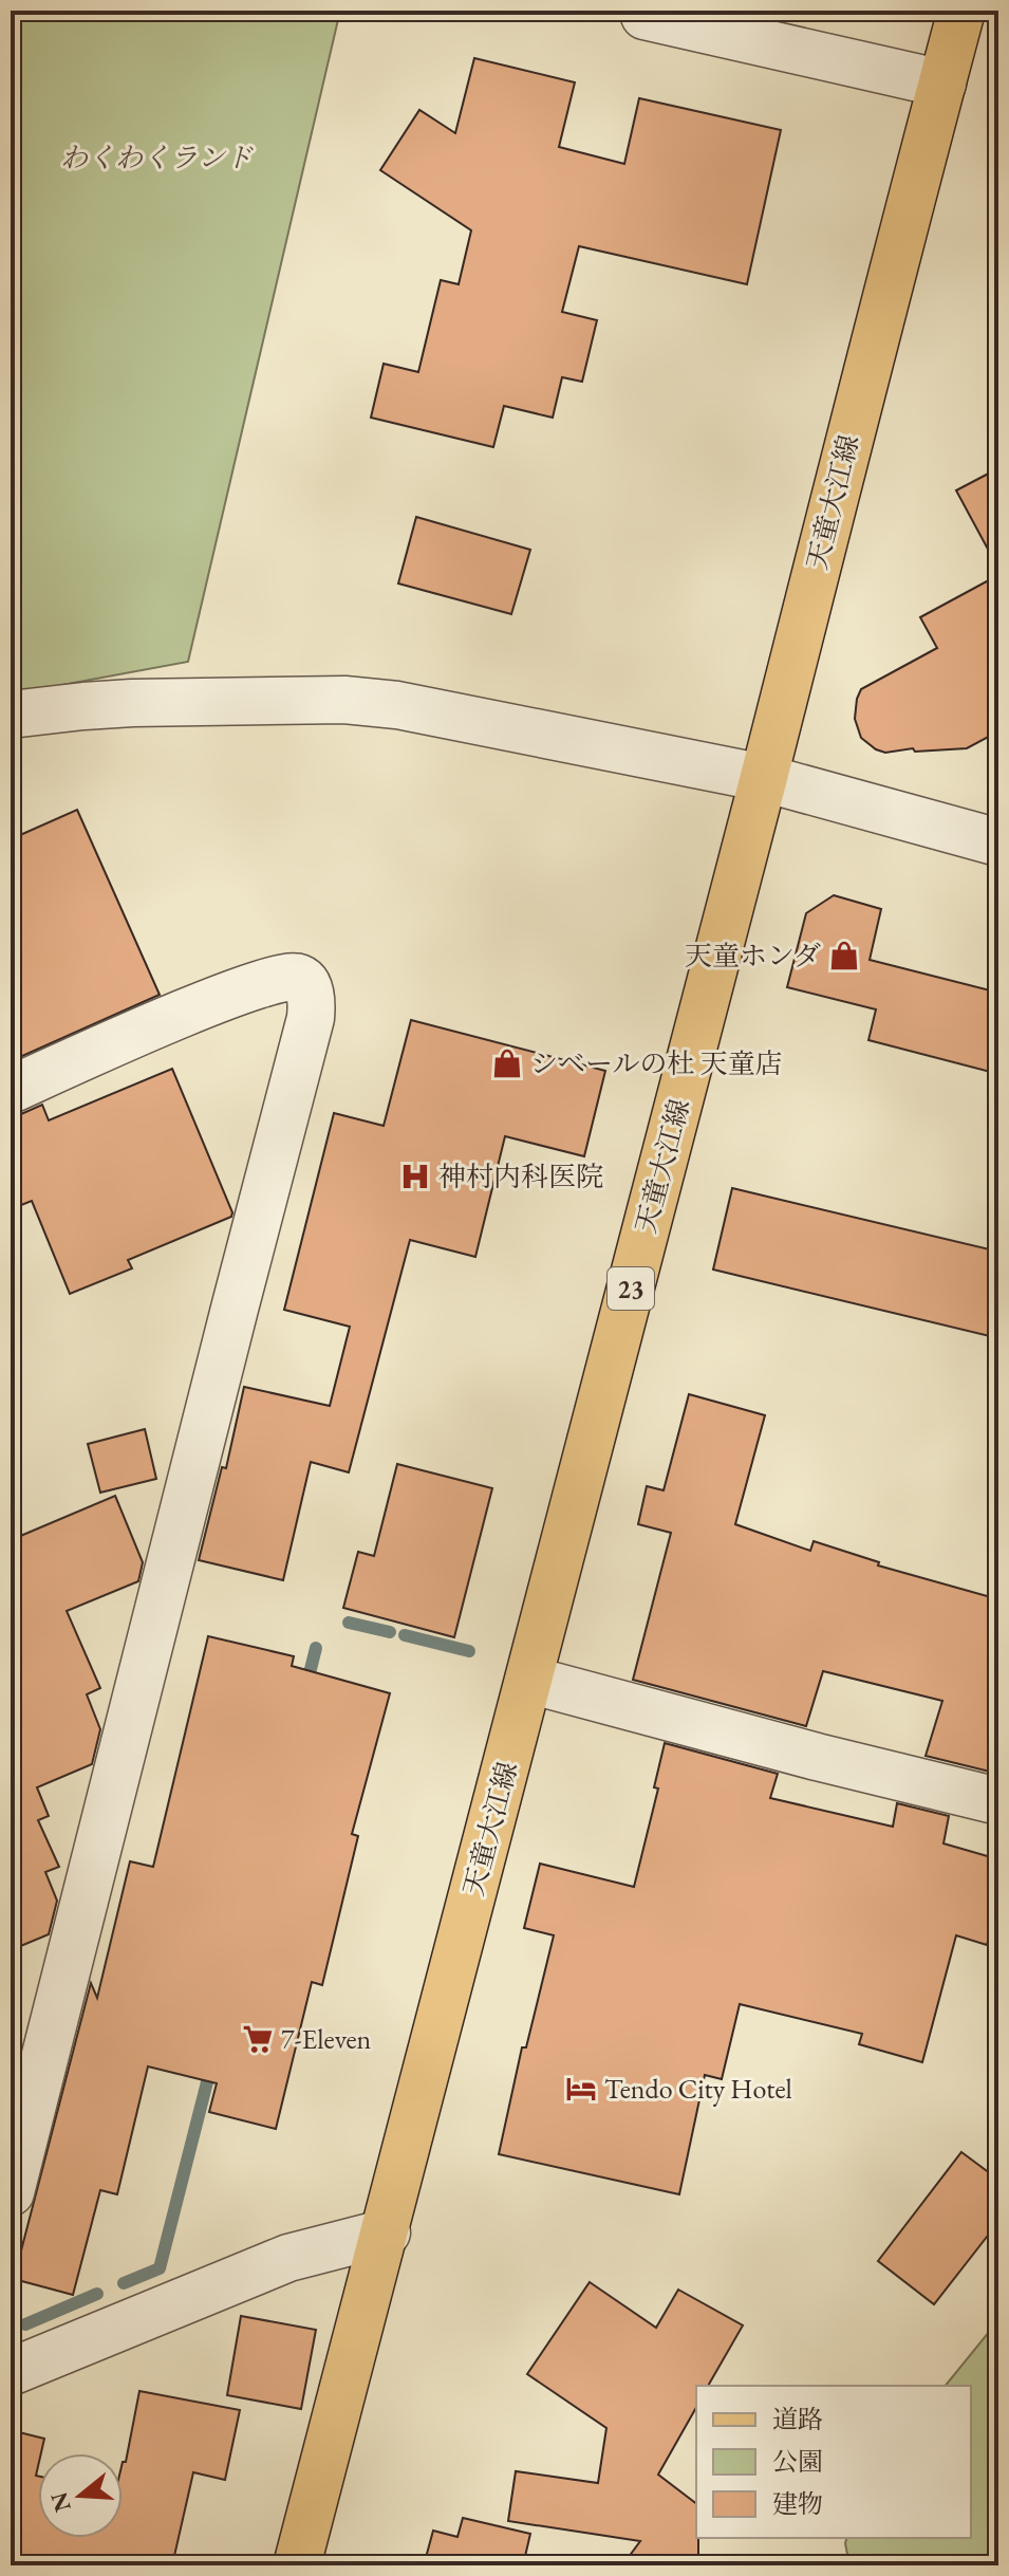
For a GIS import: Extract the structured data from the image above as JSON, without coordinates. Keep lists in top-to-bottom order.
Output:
{
  "streets": {
    "main road": ["天童大江線", "23"]
  },
  "parks": ["わくわくランド"],
  "places": {
    "shop": ["天童ホンダ", "シベールの杜 天童店"],
    "hospital": ["神村内科医院"],
    "supermarket": ["7-Eleven"],
    "hotel": ["Tendo City Hotel"]
  },
  "legend": ["道路", "公園", "建物"],
  "north": "left"
}
